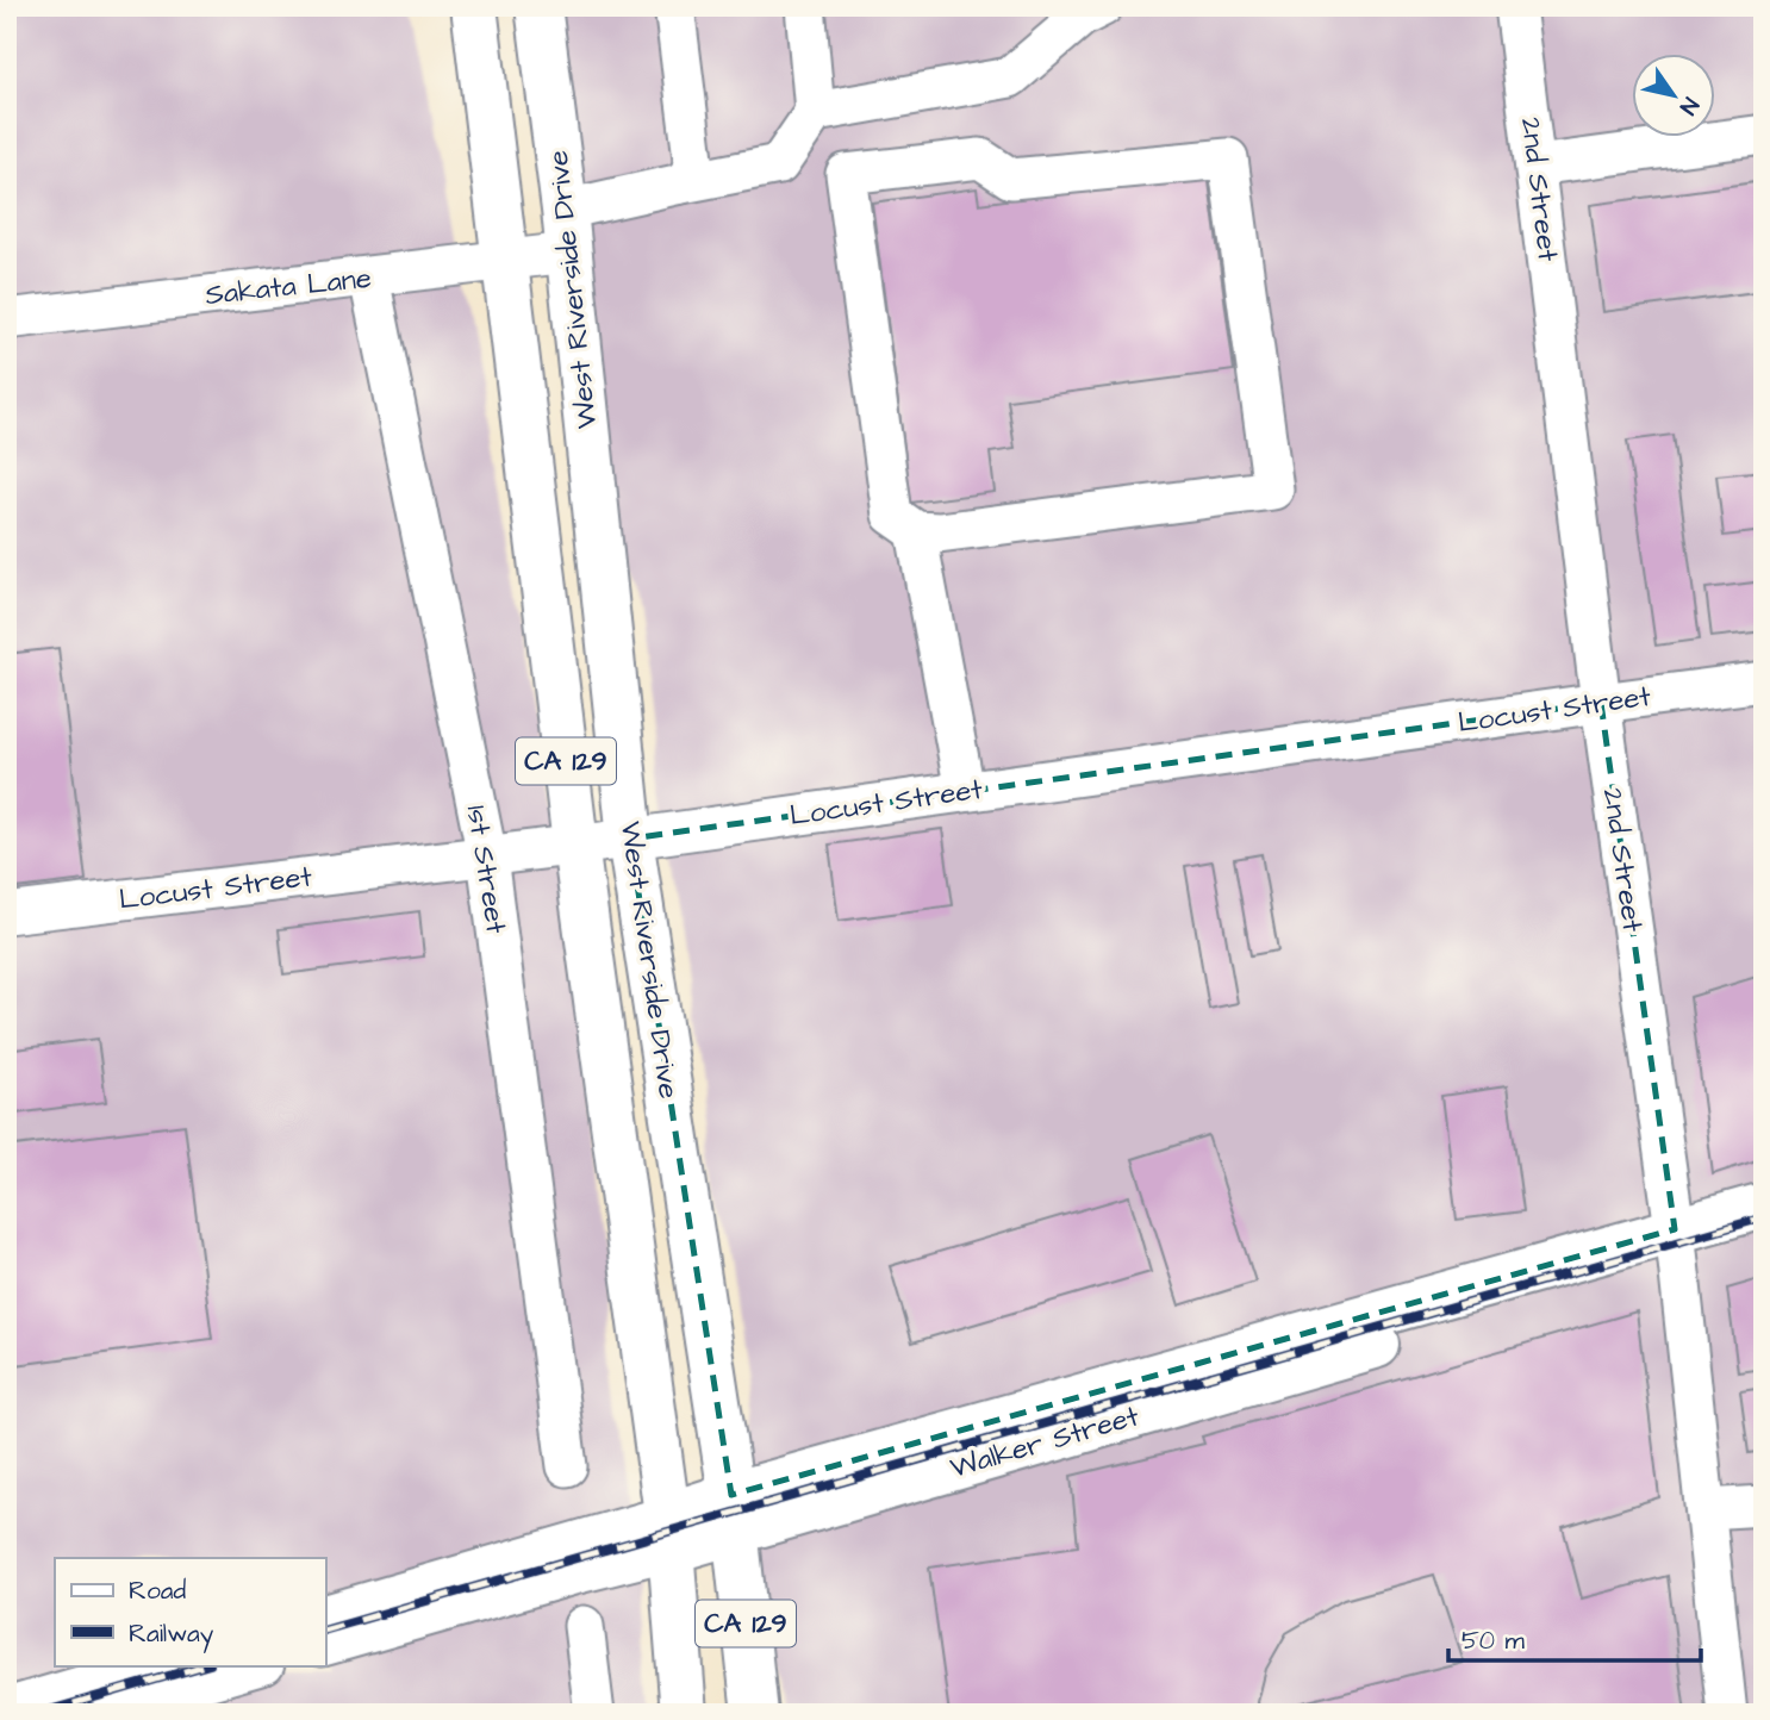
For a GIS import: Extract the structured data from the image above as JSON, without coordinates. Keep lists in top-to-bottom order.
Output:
{
  "streets": {
    "main road": ["West Riverside Drive", "CA 129", "Walker Street"],
    "street": [
      "2nd Street",
      "Sakata Lane",
      "Locust Street",
      "1st Street"
    ]
  },
  "crossings": [
    ["2nd Street", "Locust Street"],
    ["2nd Street", "Walker Street"],
    ["Sakata Lane", "West Riverside Drive"],
    ["Sakata Lane", "1st Street"],
    ["West Riverside Drive", "Locust Street"],
    ["West Riverside Drive", "Walker Street"],
    ["Locust Street", "1st Street"]
  ],
  "legend": ["Road", "Railway"],
  "scale_bar": "50 m",
  "north": "bottom right"
}
